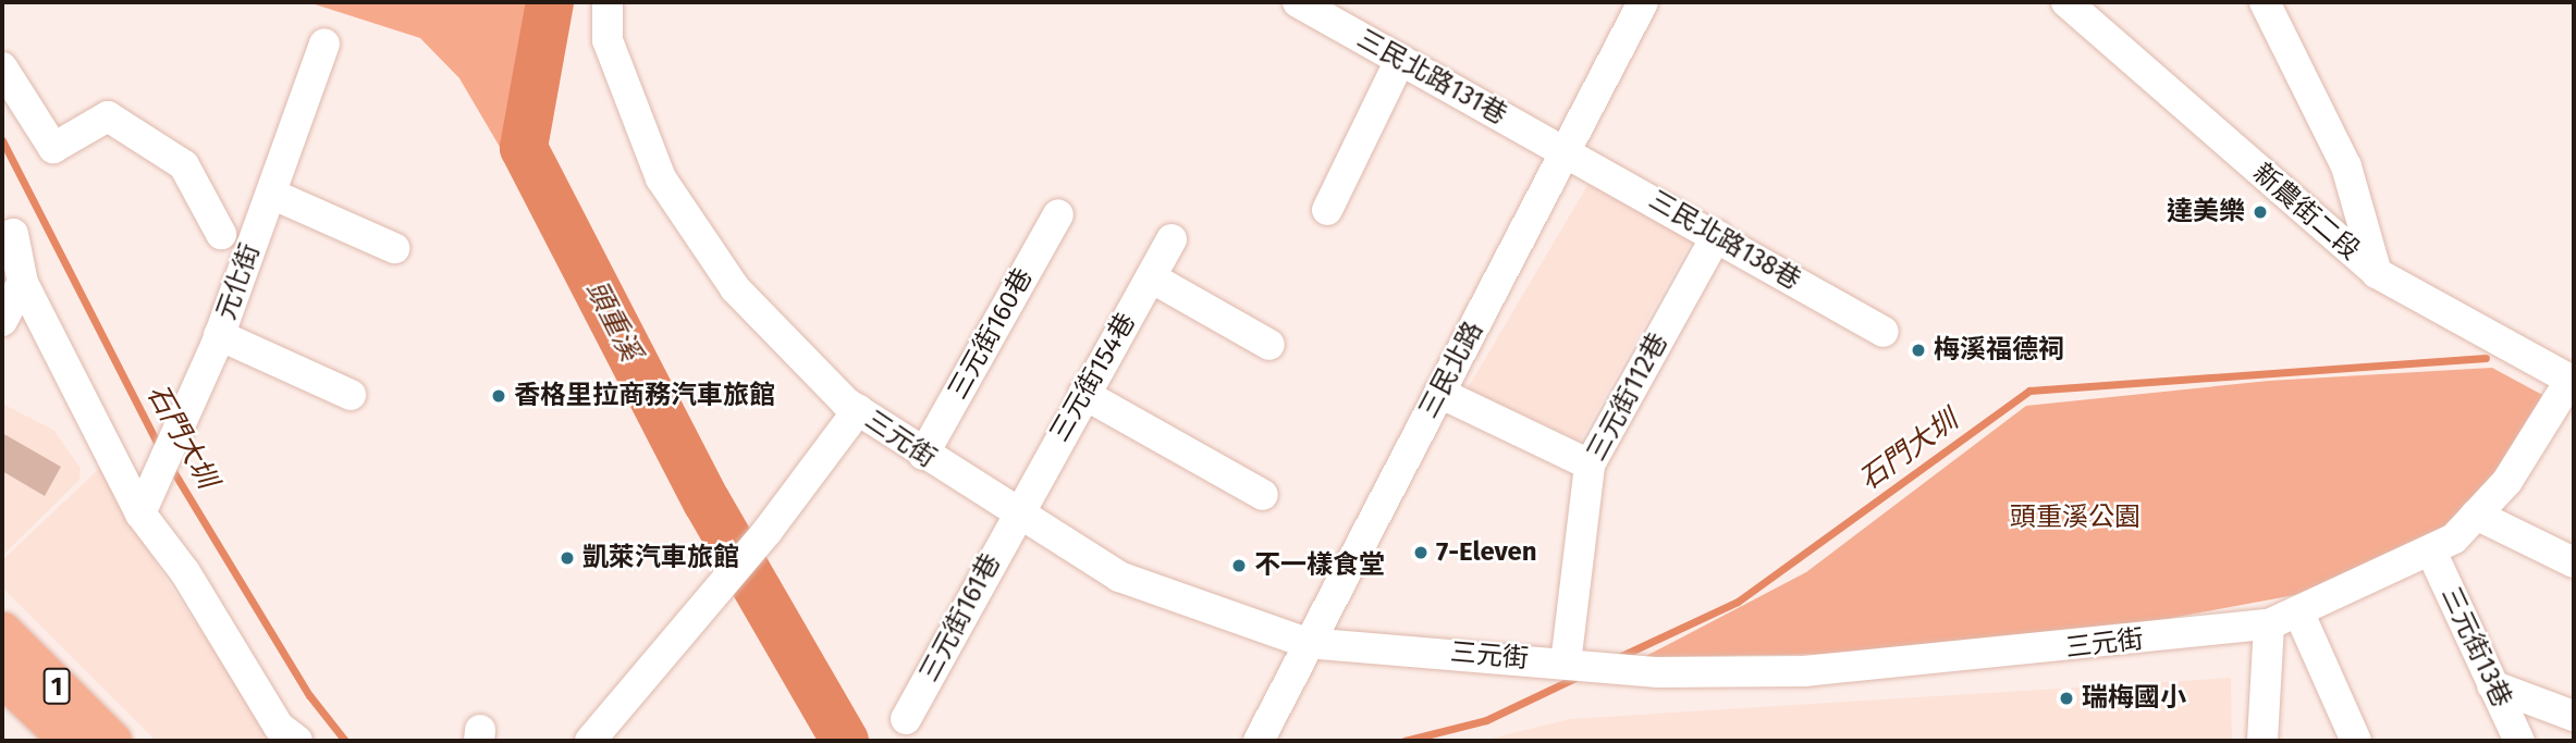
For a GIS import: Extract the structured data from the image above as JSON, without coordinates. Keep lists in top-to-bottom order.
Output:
{
  "streets": {
    "main road": ["1"],
    "street": [
      "三民北路131巷",
      "新農街二段",
      "三民北路138巷",
      "元化街",
      "三元街160巷",
      "三民北路",
      "三元街154巷",
      "三元街112巷",
      "三元街",
      "三元街161巷",
      "三元街13巷"
    ]
  },
  "crossings": [
    ["三民北路131巷", "三民北路138巷"],
    ["三民北路131巷", "三民北路"],
    ["新農街二段", "三元街"],
    ["三民北路138巷", "三民北路"],
    ["三民北路138巷", "三元街112巷"],
    ["三元街160巷", "三元街"],
    ["三民北路", "三元街"],
    ["三元街154巷", "三元街"],
    ["三元街154巷", "三元街161巷"],
    ["三元街112巷", "三元街"],
    ["三元街", "三元街161巷"],
    ["三元街", "三元街13巷"]
  ],
  "water": ["頭重溪", "石門大圳"],
  "parks": ["頭重溪公園"],
  "places": [
    "達美樂",
    "梅溪福德祠",
    "香格里拉商務汽車旅館",
    "7-Eleven",
    "凱萊汽車旅館",
    "不一樣食堂",
    "瑞梅國小"
  ]
}
